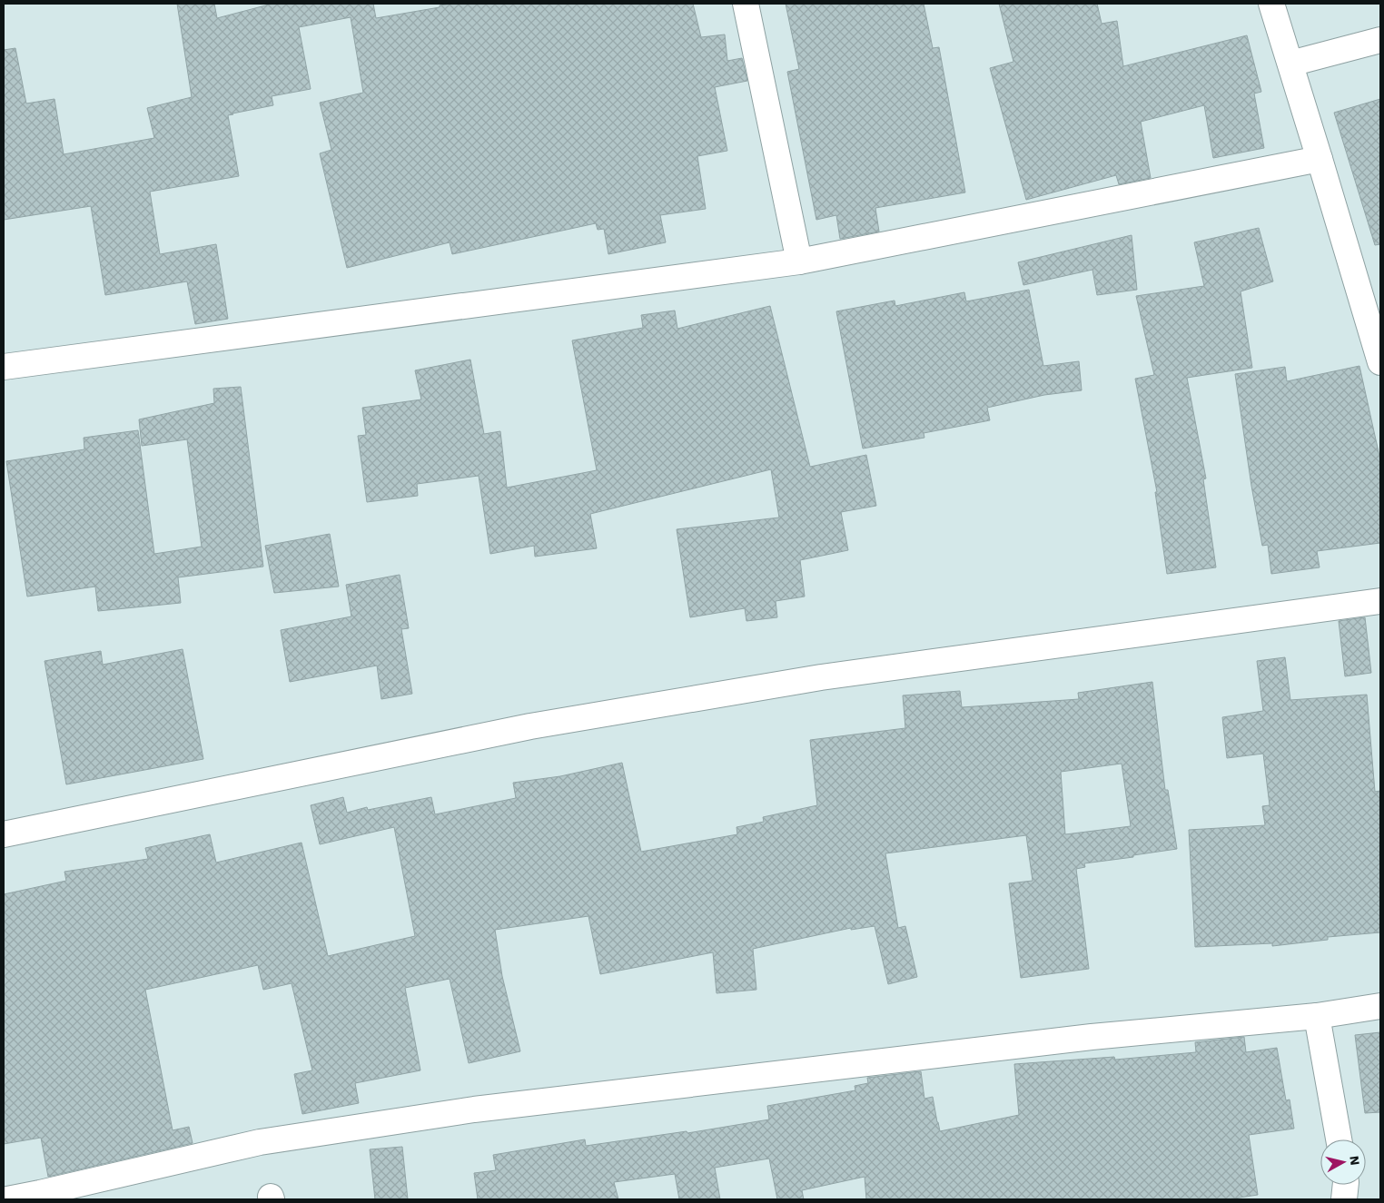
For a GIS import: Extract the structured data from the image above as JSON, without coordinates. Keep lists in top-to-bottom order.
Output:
{
  "north": "right"
}
